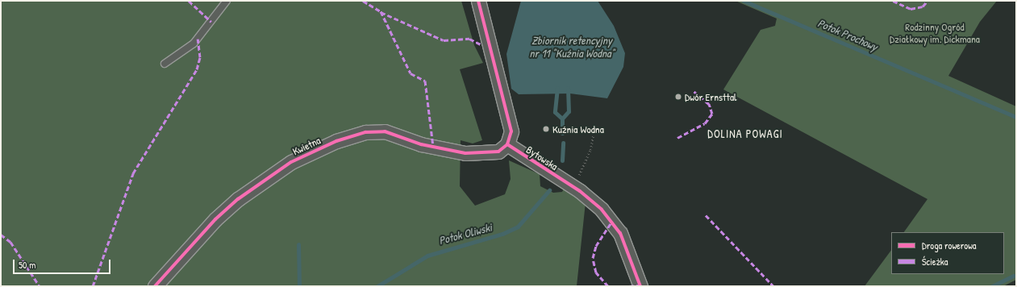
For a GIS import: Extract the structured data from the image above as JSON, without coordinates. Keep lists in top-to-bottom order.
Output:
{
  "streets": {
    "street": ["Kwietna", "Bytowska"]
  },
  "crossings": [
    ["Kwietna", "Bytowska"]
  ],
  "districts": ["DOLINA POWAGI"],
  "water": ["Potok Prochowy", "Zbiornik retencyjny nr 11 \"Kuźnia Wodna\"", "Potok Oliwski"],
  "parks": ["Rodzinny Ogród Działkowy im. Dickmana"],
  "places": ["Dwór Ernsttal", "Kuźnia Wodna"],
  "legend": ["Droga rowerowa", "Ścieżka"],
  "scale_bar": "50 m"
}
